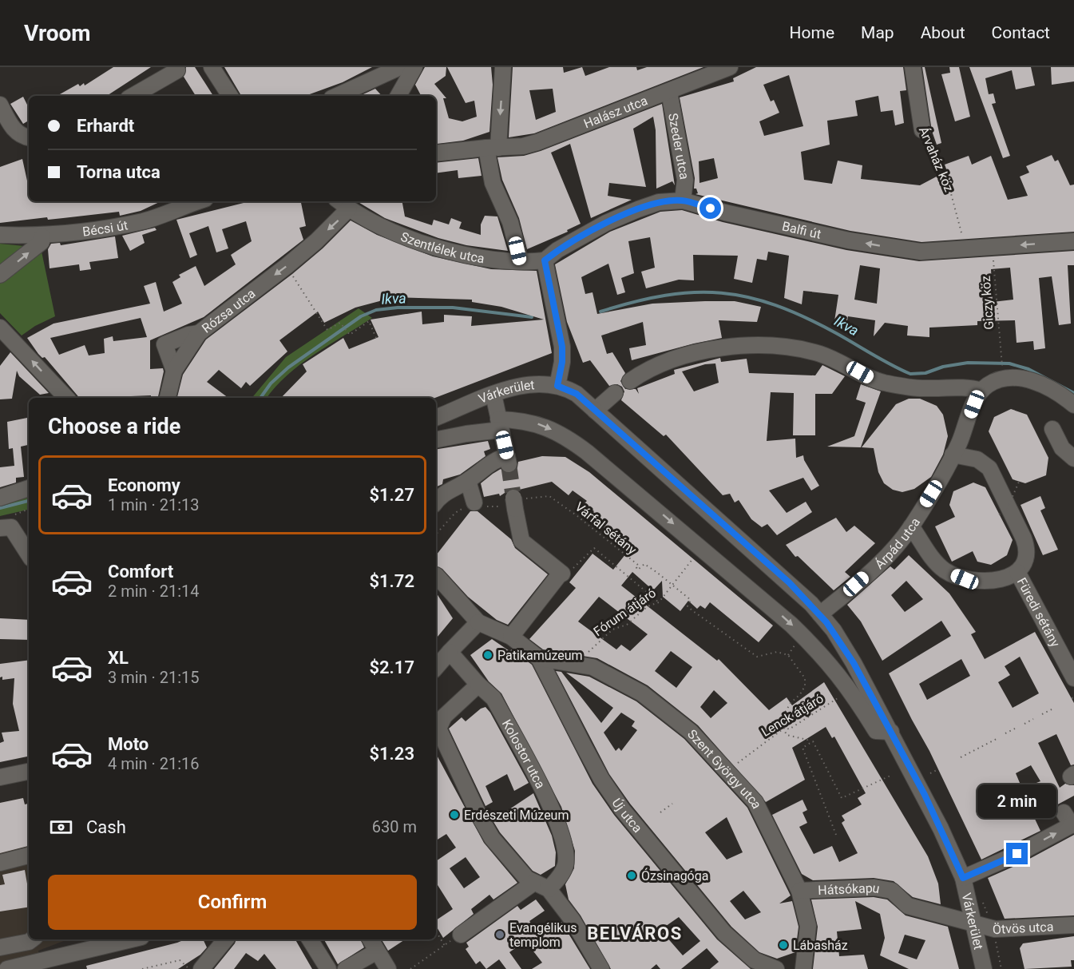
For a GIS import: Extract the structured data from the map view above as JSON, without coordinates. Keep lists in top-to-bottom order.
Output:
{
  "streets": {
    "street": [
      "Halász utca",
      "Szeder utca",
      "Árvaház köz",
      "Bécsi út",
      "Balfi út",
      "Szentlélek utca",
      "Rózsa utca",
      "Várkerület",
      "Árpád utca",
      "Füredi sétány",
      "Kolostor utca",
      "Szent György utca",
      "Új utca",
      "Hátsókapu",
      "Ötvös utca"
    ],
    "path": [
      "Giczy köz",
      "Várfal sétány",
      "Fórum átjáró",
      "Lenck átjáró"
    ]
  },
  "crossings": [
    ["Halász utca", "Szeder utca"],
    ["Szeder utca", "Balfi út"],
    ["Balfi út", "Szentlélek utca"],
    ["Szentlélek utca", "Rózsa utca"],
    ["Várkerület", "Árpád utca"],
    ["Várkerület", "Hátsókapu"],
    ["Várkerület", "Ötvös utca"],
    ["Várfal sétány", "Fórum átjáró"],
    ["Árpád utca", "Füredi sétány"],
    ["Fórum átjáró", "Szent György utca"],
    ["Lenck átjáró", "Szent György utca"],
    ["Szent György utca", "Új utca"],
    ["Szent György utca", "Hátsókapu"],
    ["Hátsókapu", "Ötvös utca"]
  ],
  "one_way": ["Rózsa utca"],
  "districts": ["BELVÁROS"],
  "water": ["Ikva"],
  "places": [
    "Patikamúzeum",
    "Erdészeti Múzeum",
    "Ózsinagóga",
    "Evangélikus templom",
    "Lábasház"
  ],
  "page": {
    "header": "Vroom",
    "nav": [
      "Home",
      "Map",
      "About",
      "Contact"
    ],
    "banner": ["Erhardt", "Torna utca"],
    "heading": "Choose a ride",
    "list": [
      {
        "name": "Economy",
        "note": "1 min · 21:13",
        "value": "$1.27"
      },
      {
        "name": "Comfort",
        "note": "2 min · 21:14",
        "value": "$1.72"
      },
      {
        "name": "XL",
        "note": "3 min · 21:15",
        "value": "$2.17"
      },
      {
        "name": "Moto",
        "note": "4 min · 21:16",
        "value": "$1.23"
      }
    ],
    "bubble": "2 min",
    "pay": ["Cash", "630 m"],
    "buttons": "Confirm"
  }
}
